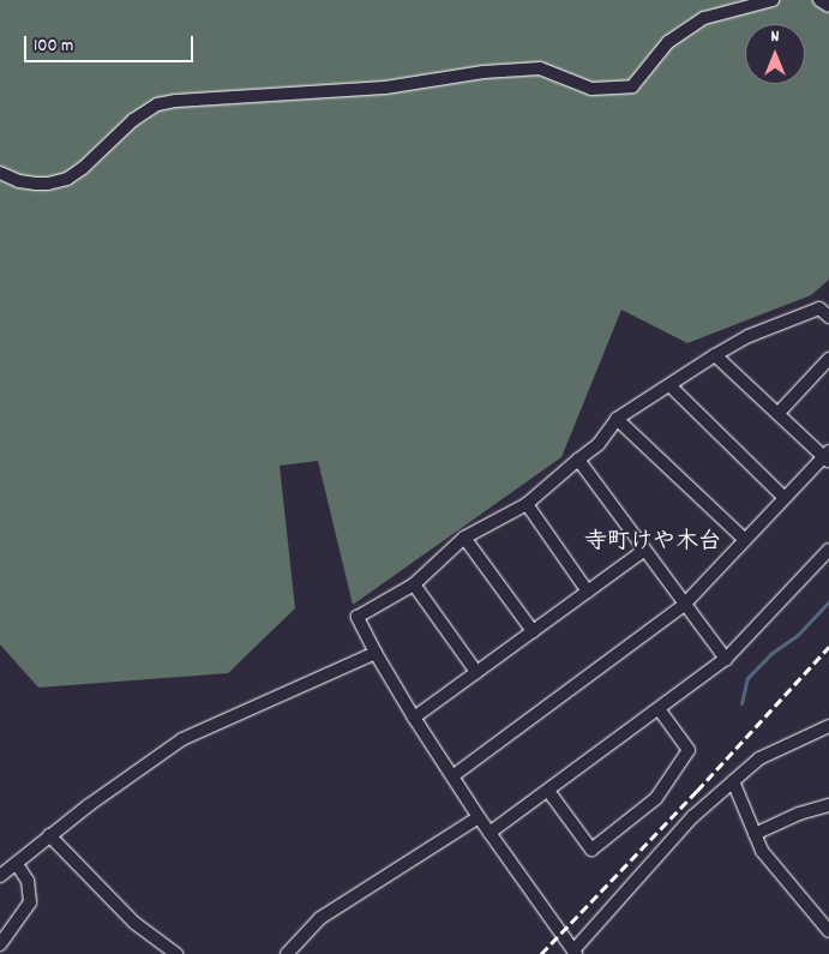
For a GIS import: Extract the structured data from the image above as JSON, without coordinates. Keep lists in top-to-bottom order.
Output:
{
  "districts": ["寺町けや木台"],
  "scale_bar": "100 m",
  "north": "top"
}
